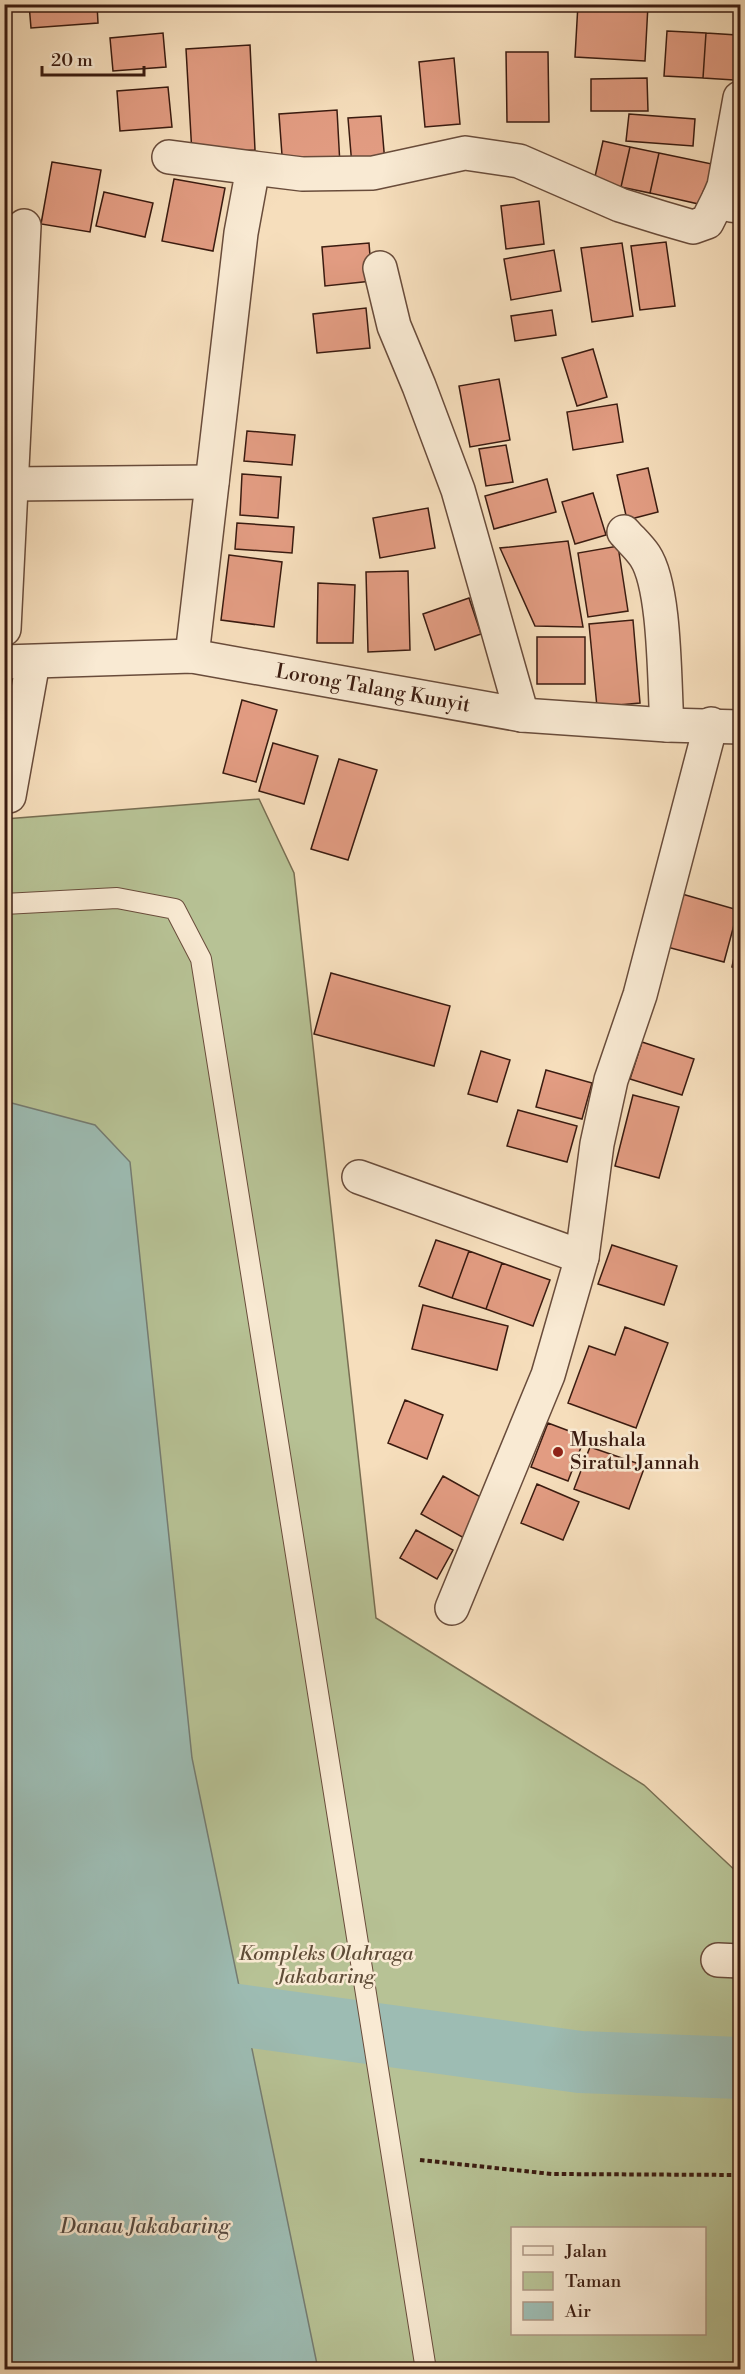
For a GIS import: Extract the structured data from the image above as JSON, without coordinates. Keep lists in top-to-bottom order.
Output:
{
  "streets": {
    "street": ["Lorong Talang Kunyit"]
  },
  "water": ["Danau Jakabaring"],
  "parks": ["Kompleks Olahraga Jakabaring"],
  "places": ["Mushala Siratul Jannah"],
  "legend": ["Jalan", "Taman", "Air"],
  "scale_bar": "20 m"
}
